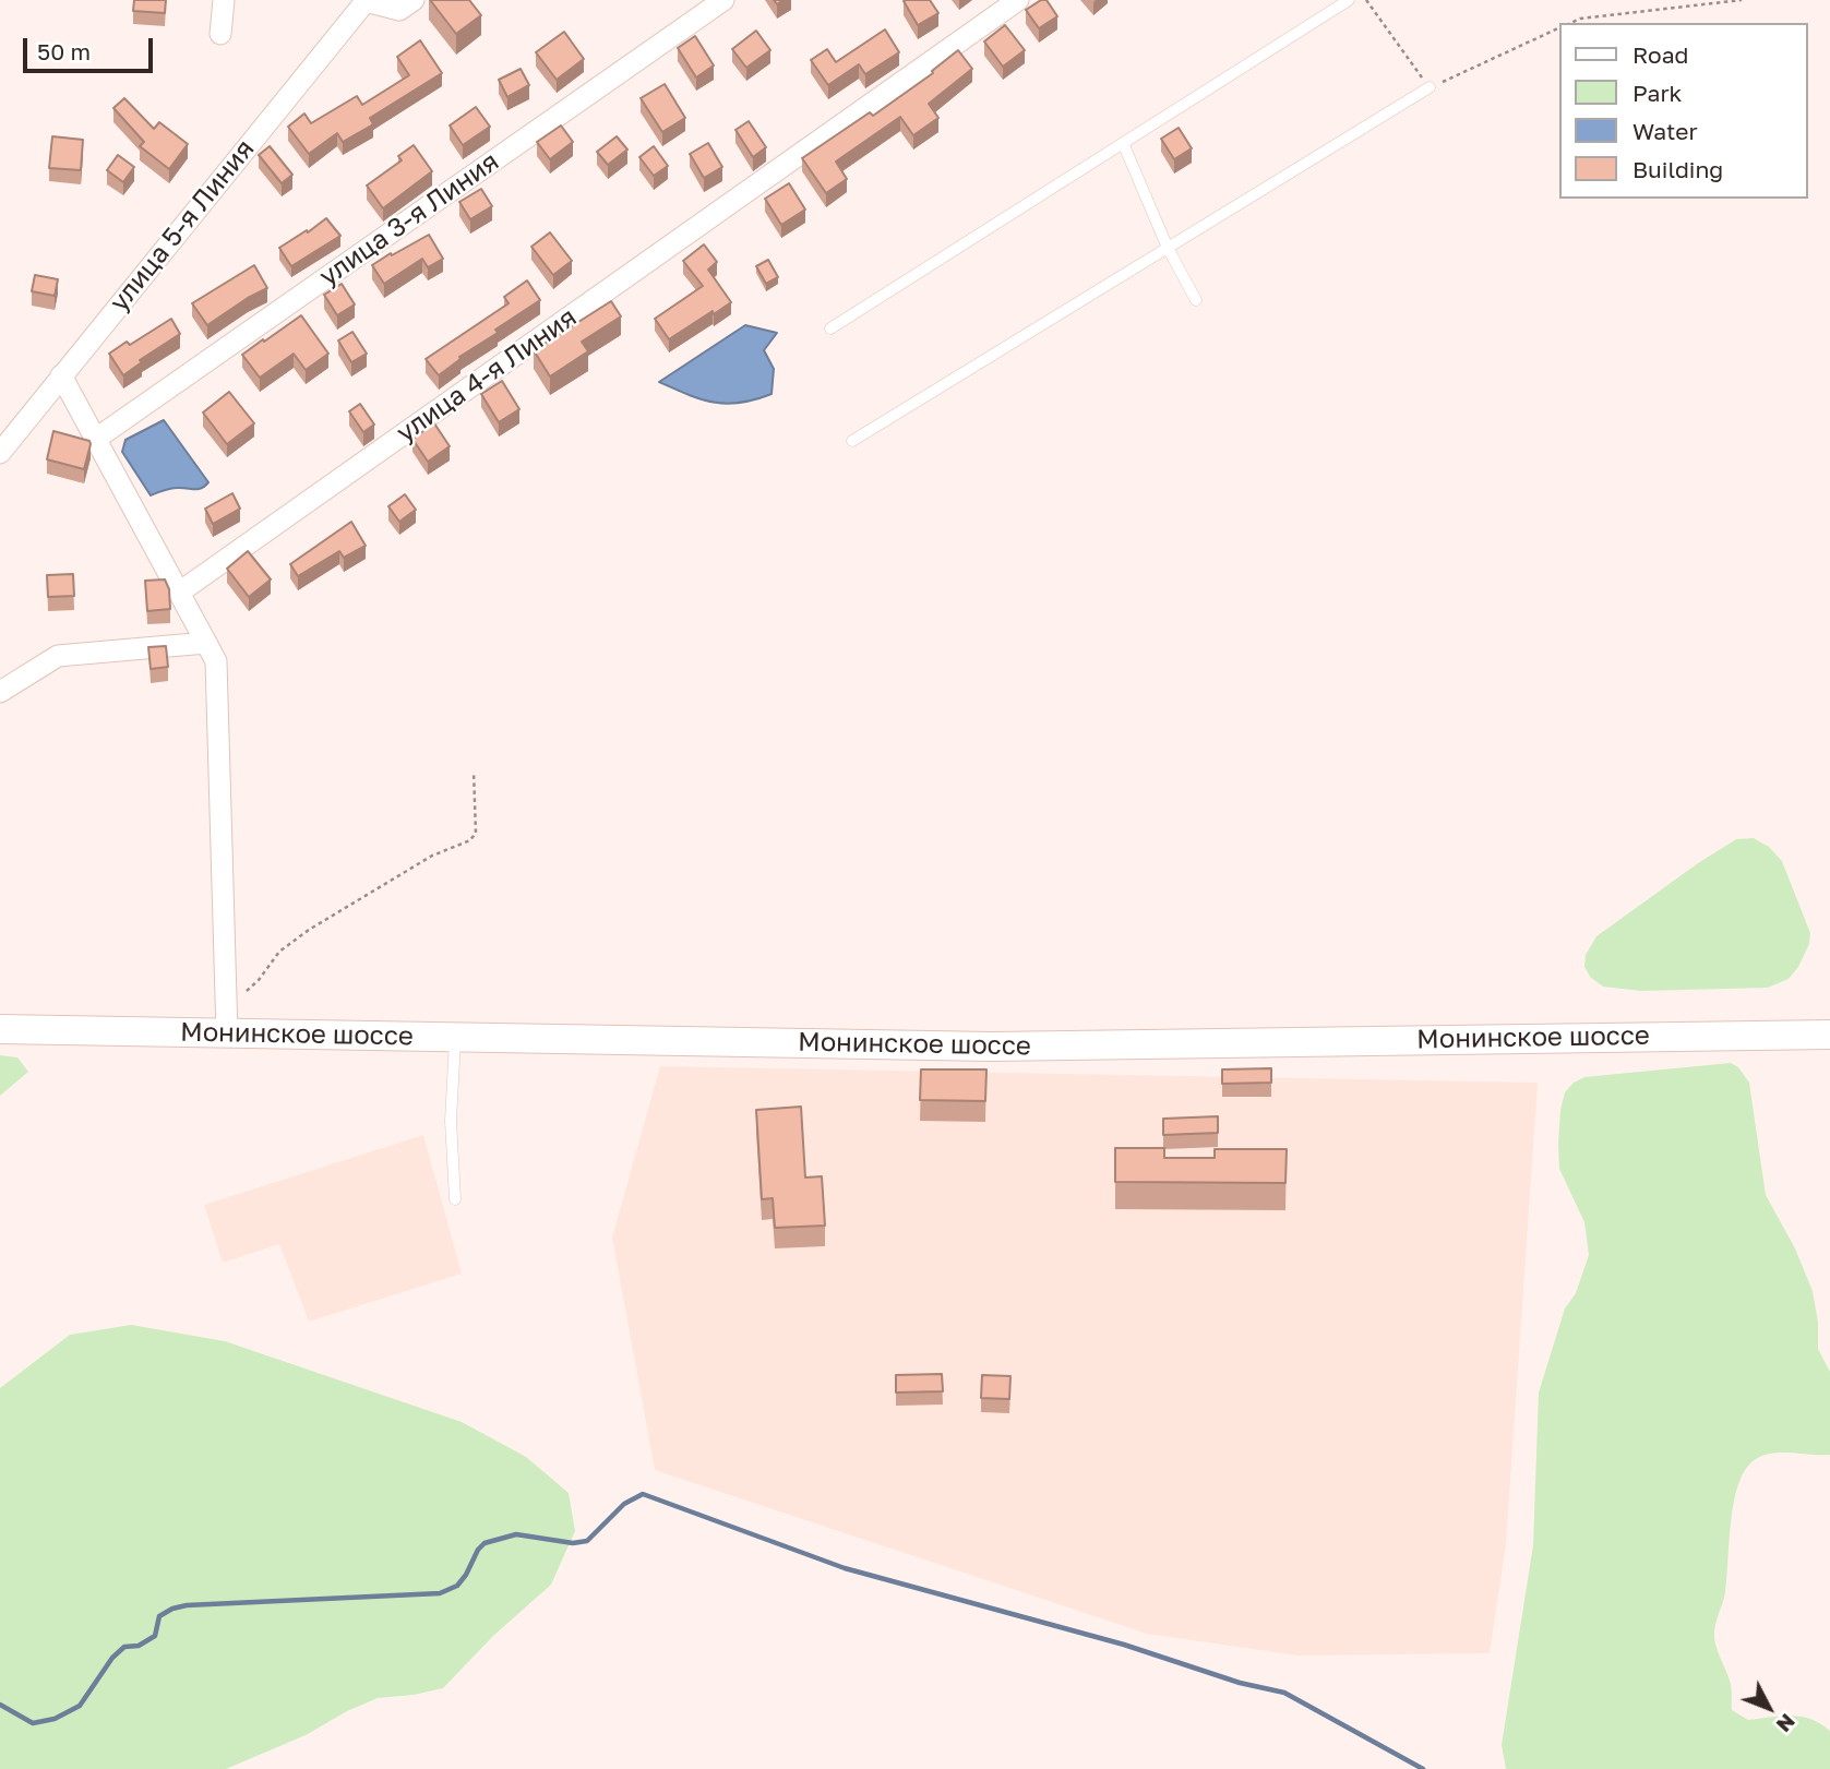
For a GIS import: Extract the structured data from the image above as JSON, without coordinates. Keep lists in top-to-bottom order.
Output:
{
  "streets": {
    "main road": ["Монинское шоссе"],
    "street": ["улица 3-я Линия", "улица 5-я Линия", "улица 4-я Линия"]
  },
  "legend": [
    "Road",
    "Park",
    "Water",
    "Building"
  ],
  "scale_bar": "50 m",
  "north": "bottom right"
}
